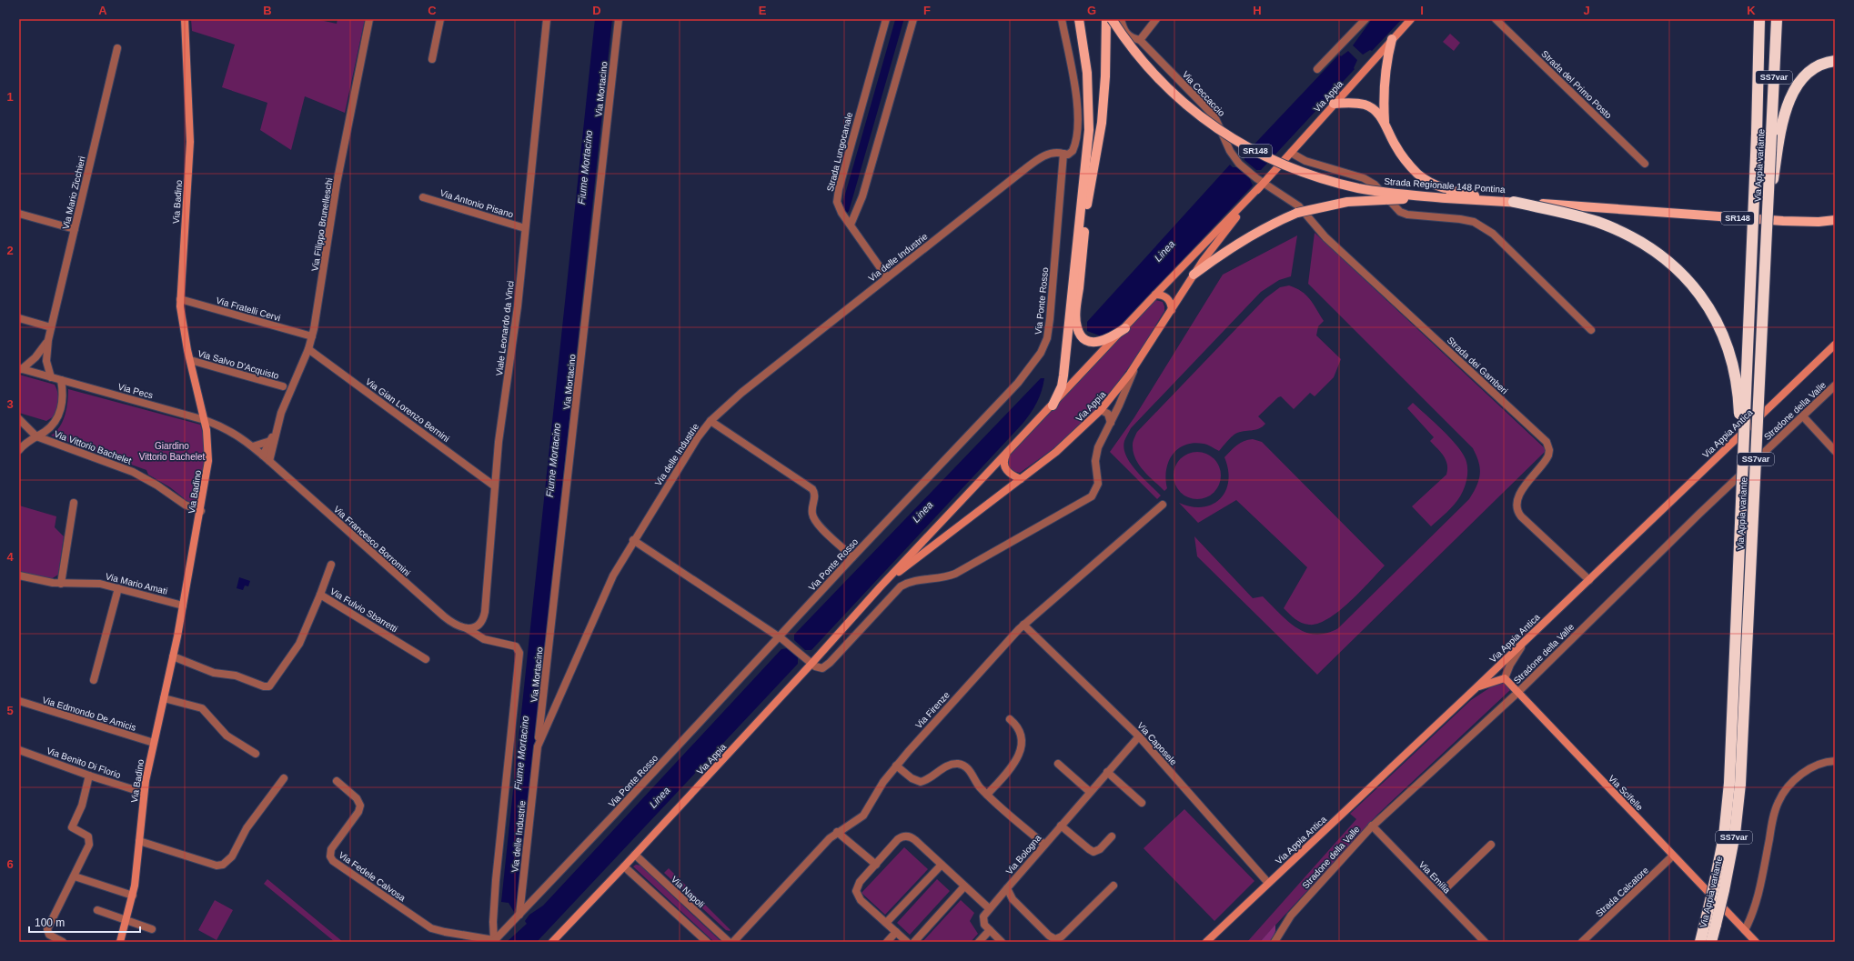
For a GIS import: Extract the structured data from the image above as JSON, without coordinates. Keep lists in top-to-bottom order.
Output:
{
  "streets": {
    "highway": ["SS7var", "Via Appia variante"],
    "main road": ["SR148", "Strada Regionale 148 Pontina"],
    "street": [
      "Strada del Primo Posto",
      "Via Mortacino",
      "Via Ceccaccio",
      "Via Appia",
      "Strada Lungocanale",
      "Via Mario Zicchieri",
      "Via Badino",
      "Via Antonio Pisano",
      "Via Filippo Brunelleschi",
      "Via delle Industrie",
      "Via Ponte Rosso",
      "Via Fratelli Cervi",
      "Viale Leonardo da Vinci",
      "Via Salvo D'Acquisto",
      "Strada dei Gamberi",
      "Via Pecs",
      "Via Gian Lorenzo Bernini",
      "Stradone della Valle",
      "Via Appia Antica",
      "Via Vittorio Bachelet",
      "Via Francesco Borromini",
      "Via Mario Amati",
      "Via Fulvio Sbarretti",
      "Via Firenze",
      "Via Edmondo De Amicis",
      "Via Caposele",
      "Via Benito Di Florio",
      "Via Scifelle",
      "Via Bologna",
      "Via Fedele Calvosa",
      "Via Emilia",
      "Via Napoli",
      "Strada Calcatore"
    ]
  },
  "crossings": [
    ["SS7var", "SR148"],
    ["SS7var", "Via Appia variante"],
    ["SS7var", "Strada Regionale 148 Pontina"],
    ["Via Mortacino", "Via delle Industrie"],
    ["Via Ceccaccio", "Via Appia"],
    ["Via Ceccaccio", "Strada dei Gamberi"],
    ["Via Appia", "SR148"],
    ["Via Appia", "Strada dei Gamberi"],
    ["Via Appia", "Via Napoli"],
    ["SR148", "Strada Regionale 148 Pontina"],
    ["Strada Lungocanale", "Via delle Industrie"],
    ["Via Mario Zicchieri", "Via Pecs"],
    ["Via Badino", "Via Fratelli Cervi"],
    ["Via Badino", "Via Salvo D'Acquisto"],
    ["Via Badino", "Via Pecs"],
    ["Via Badino", "Via Vittorio Bachelet"],
    ["Via Badino", "Via Mario Amati"],
    ["Via Badino", "Via Fulvio Sbarretti"],
    ["Via Badino", "Via Edmondo De Amicis"],
    ["Via Badino", "Via Benito Di Florio"],
    ["Via Antonio Pisano", "Viale Leonardo da Vinci"],
    ["Via Filippo Brunelleschi", "Via Fratelli Cervi"],
    ["Via Filippo Brunelleschi", "Via Gian Lorenzo Bernini"],
    ["Via Filippo Brunelleschi", "Via Francesco Borromini"],
    ["Via delle Industrie", "Via Ponte Rosso"],
    ["Via Ponte Rosso", "Via Francesco Borromini"],
    ["Via Ponte Rosso", "Via Fedele Calvosa"],
    ["Viale Leonardo da Vinci", "Via Gian Lorenzo Bernini"],
    ["Viale Leonardo da Vinci", "Via Francesco Borromini"],
    ["Strada dei Gamberi", "Via Appia Antica"],
    ["Via Pecs", "Via Francesco Borromini"],
    ["Stradone della Valle", "Via Scifelle"],
    ["Stradone della Valle", "Via Emilia"],
    ["Via Appia Antica", "Via Caposele"],
    ["Via Francesco Borromini", "Via Fedele Calvosa"],
    ["Via Firenze", "Via Caposele"],
    ["Via Caposele", "Via Bologna"],
    ["Via Scifelle", "Strada Calcatore"]
  ],
  "water": ["Fiume Mortacino", "Linea"],
  "parks": ["Giardino Vittorio Bachelet"],
  "scale_bar": "100 m",
  "grid": {
    "columns": [
      "A",
      "B",
      "C",
      "D",
      "E",
      "F",
      "G",
      "H",
      "I",
      "J",
      "K"
    ],
    "rows": [
      "1",
      "2",
      "3",
      "4",
      "5",
      "6"
    ]
  }
}
